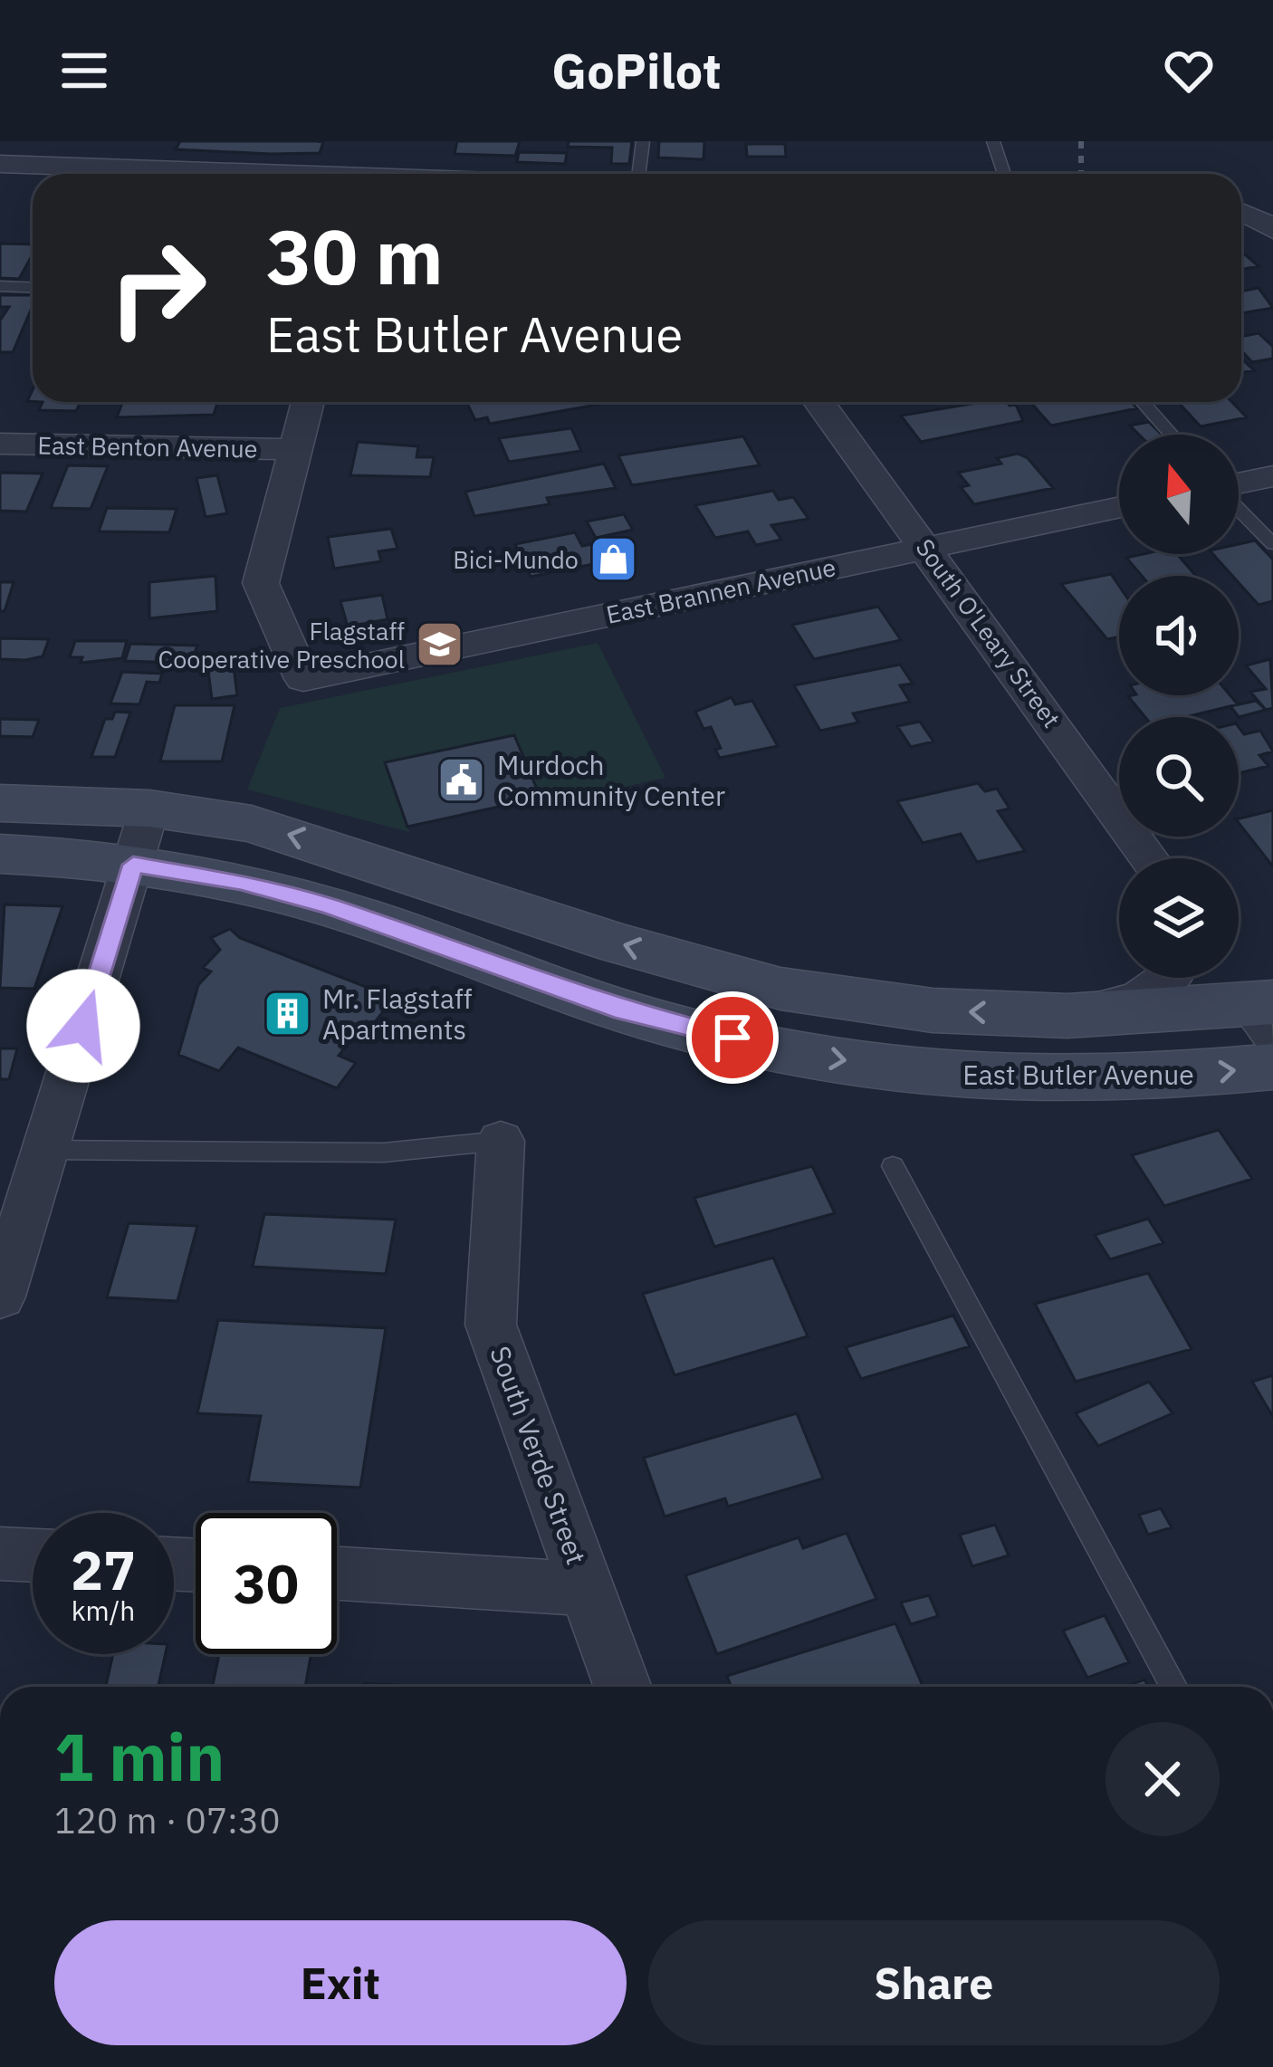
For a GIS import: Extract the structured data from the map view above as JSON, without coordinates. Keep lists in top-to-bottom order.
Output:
{
  "streets": {
    "main road": ["East Butler Avenue"],
    "street": [
      "East Benton Avenue",
      "East Brannen Avenue",
      "South O'Leary Street",
      "South Verde Street"
    ]
  },
  "crossings": [
    ["East Benton Avenue", "East Brannen Avenue"],
    ["East Brannen Avenue", "South O'Leary Street"]
  ],
  "places": {
    "shop": ["Bici-Mundo"],
    "school or university": ["Flagstaff Cooperative Preschool"],
    "public building": ["Murdoch Community Center"],
    "building": ["Mr. Flagstaff Apartments"]
  },
  "north": "top",
  "page": {
    "header": "GoPilot",
    "turn": ["30 m", "East Butler Avenue"],
    "speed": "27 km/h",
    "limit": "30",
    "heading": ["1 min", "120 m · 07:30"],
    "buttons": ["Exit", "Share"]
  }
}
